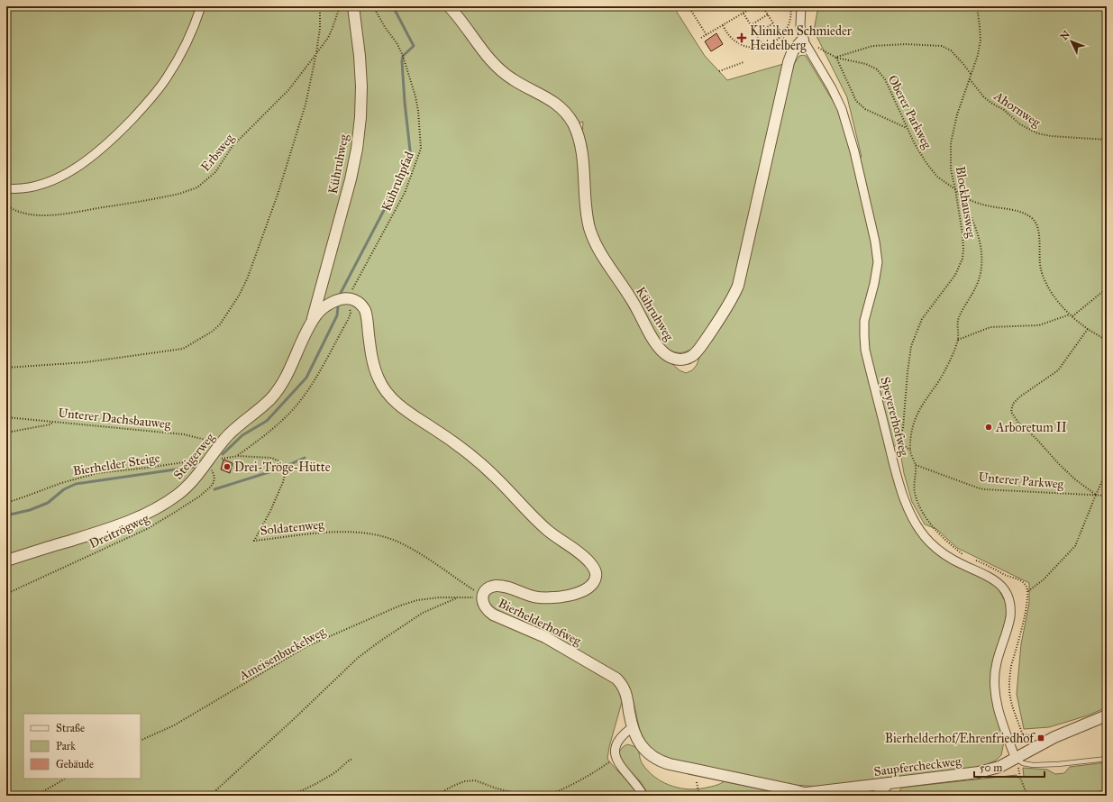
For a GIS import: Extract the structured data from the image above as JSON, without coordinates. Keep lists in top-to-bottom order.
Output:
{
  "streets": {
    "street": [
      "Kühruhweg",
      "Speyererhofweg",
      "Steigerweg",
      "Bierhelderhofweg",
      "Saupfercheckweg"
    ],
    "path": [
      "Ahornweg",
      "Oberer Parkweg",
      "Erbsweg",
      "Kühruhpfad",
      "Blockhausweg",
      "Unterer Dachsbauweg",
      "Bierhelder Steige",
      "Unterer Parkweg",
      "Soldatenweg",
      "Dreitrögweg",
      "Ameisenbuckelweg"
    ]
  },
  "crossings": [
    ["Ahornweg", "Blockhausweg"],
    ["Oberer Parkweg", "Blockhausweg"],
    ["Kühruhweg", "Speyererhofweg"],
    ["Kühruhweg", "Steigerweg"],
    ["Kühruhpfad", "Bierhelderhofweg"],
    ["Blockhausweg", "Speyererhofweg"],
    ["Speyererhofweg", "Saupfercheckweg"],
    ["Unterer Dachsbauweg", "Steigerweg"],
    ["Unterer Dachsbauweg", "Bierhelder Steige"],
    ["Unterer Dachsbauweg", "Soldatenweg"],
    ["Unterer Dachsbauweg", "Dreitrögweg"],
    ["Steigerweg", "Bierhelder Steige"],
    ["Steigerweg", "Soldatenweg"],
    ["Steigerweg", "Dreitrögweg"],
    ["Bierhelder Steige", "Soldatenweg"],
    ["Bierhelder Steige", "Dreitrögweg"],
    ["Soldatenweg", "Dreitrögweg"],
    ["Soldatenweg", "Bierhelderhofweg"],
    ["Soldatenweg", "Ameisenbuckelweg"],
    ["Bierhelderhofweg", "Ameisenbuckelweg"],
    ["Bierhelderhofweg", "Saupfercheckweg"]
  ],
  "places": {
    "health": ["Kliniken Schmieder Heidelberg"],
    "other": ["Arboretum II", "Drei-Tröge-Hütte"],
    "transit": ["Bierhelderhof/Ehrenfriedhof"]
  },
  "legend": ["Straße", "Park", "Gebäude"],
  "scale_bar": "50 m",
  "north": "top left"
}
